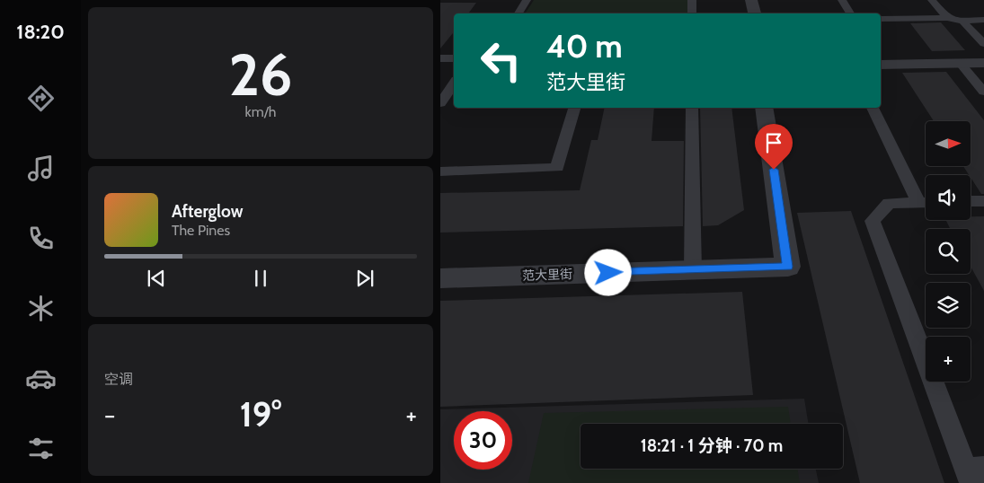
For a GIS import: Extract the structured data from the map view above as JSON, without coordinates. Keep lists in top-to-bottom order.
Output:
{
  "streets": {
    "street": ["范大里街"]
  },
  "north": "right",
  "page": {
    "tabs": "18:20",
    "tile": [
      ["26", "km/h"],
      "空调"
    ],
    "turn": ["40 m", "范大里街"],
    "map_buttons": "+",
    "song": ["Afterglow", "The Pines"],
    "heat": ["−", "19°", "+"],
    "limit": "30",
    "trip": "18:21 · 1 分钟 · 70 m"
  }
}
